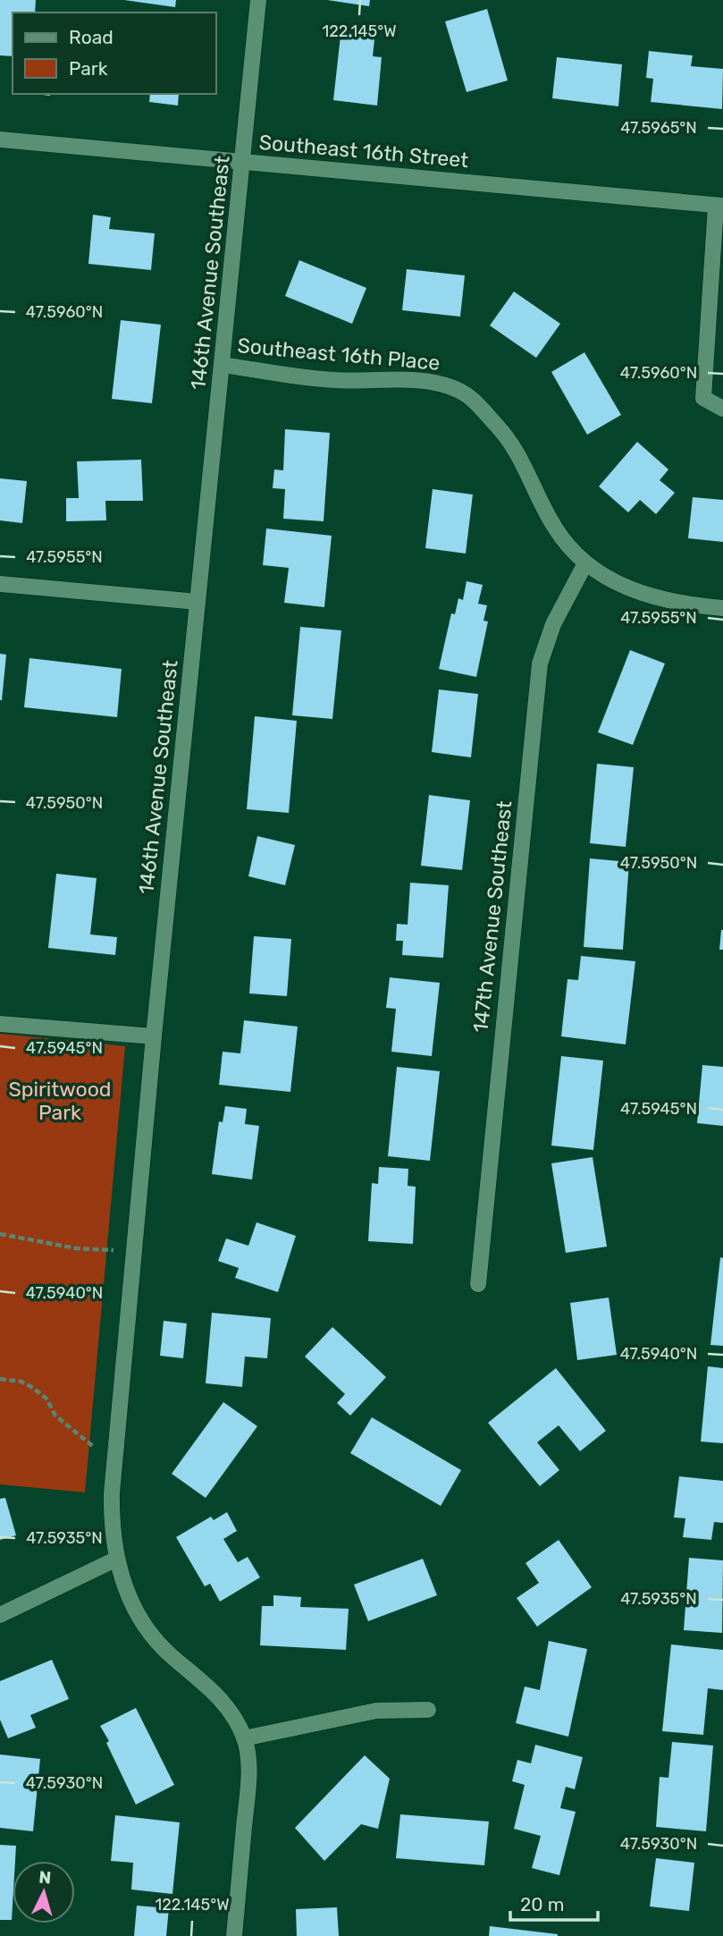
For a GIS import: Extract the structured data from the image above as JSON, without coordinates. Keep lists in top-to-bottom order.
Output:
{
  "streets": {
    "street": [
      "Southeast 16th Street",
      "146th Avenue Southeast",
      "Southeast 16th Place",
      "147th Avenue Southeast"
    ]
  },
  "crossings": [
    ["Southeast 16th Street", "146th Avenue Southeast"],
    ["146th Avenue Southeast", "Southeast 16th Place"],
    ["Southeast 16th Place", "147th Avenue Southeast"]
  ],
  "parks": ["Spiritwood Park"],
  "legend": ["Road", "Park"],
  "scale_bar": "20 m",
  "north": "top",
  "coordinates": [
    "122.145°W",
    "47.5965°N",
    "47.5960°N",
    "47.5955°N",
    "47.5950°N",
    "47.5945°N",
    "47.5940°N",
    "47.5935°N",
    "47.5930°N"
  ]
}
